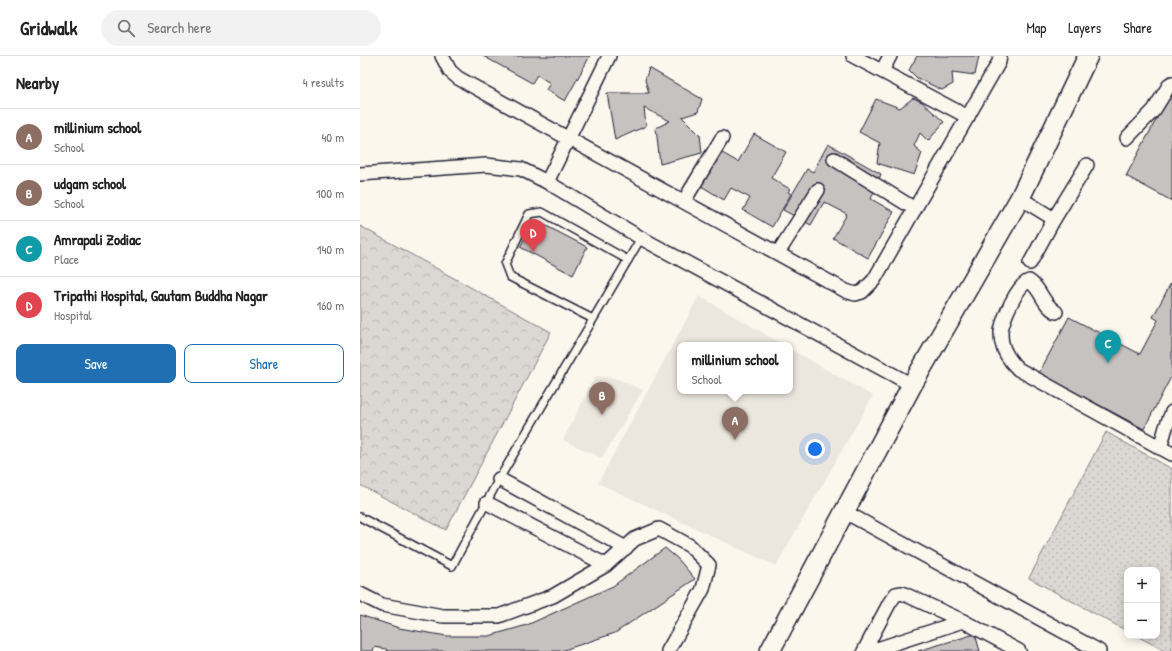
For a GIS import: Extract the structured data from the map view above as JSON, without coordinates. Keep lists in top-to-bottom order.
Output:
{
  "page": {
    "header": "Gridwalk",
    "search": "Search here",
    "nav": ["Map", "Layers", "Share"],
    "heading": ["Nearby", "4 results"],
    "list": [
      {
        "mark": "A",
        "name": "millinium school",
        "note": "School",
        "value": "40 m"
      },
      {
        "mark": "B",
        "name": "udgam school",
        "note": "School",
        "value": "100 m"
      },
      {
        "mark": "C",
        "name": "Amrapali Zodiac",
        "note": "Place",
        "value": "140 m"
      },
      {
        "mark": "D",
        "name": "Tripathi Hospital, Gautam Buddha Nagar",
        "note": "Hospital",
        "value": "160 m"
      }
    ],
    "pins": [
      "D",
      "C",
      "B",
      "A"
    ],
    "buttons": ["Save", "Share"],
    "popup": ["millinium school", "School"],
    "map_buttons": ["+", "−"]
  }
}
